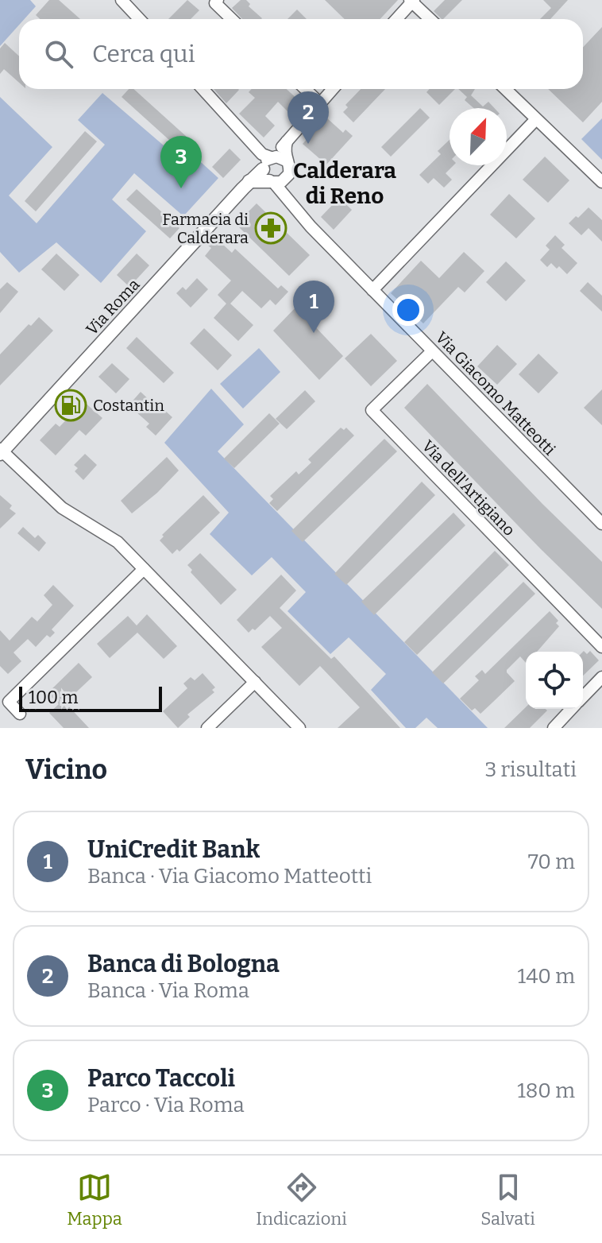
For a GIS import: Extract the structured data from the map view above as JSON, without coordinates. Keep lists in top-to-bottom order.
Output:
{
  "streets": {
    "street": ["Via Roma", "Via Giacomo Matteotti", "Via dell'Artigiano"]
  },
  "crossings": [
    ["Via Roma", "Via Giacomo Matteotti"],
    ["Via Giacomo Matteotti", "Via dell'Artigiano"]
  ],
  "districts": ["Calderara di Reno"],
  "places": {
    "pharmacy": ["Farmacia di Calderara"],
    "fuel station": ["Costantin"]
  },
  "scale_bar": "100 m",
  "north": "top right",
  "page": {
    "search": "Cerca qui",
    "pins": ["2", "3", "1"],
    "scale": "100 m",
    "heading": ["Vicino", "3 risultati"],
    "list": [
      {
        "mark": "1",
        "name": "UniCredit Bank",
        "note": "Banca · Via Giacomo Matteotti",
        "value": "70 m"
      },
      {
        "mark": "2",
        "name": "Banca di Bologna",
        "note": "Banca · Via Roma",
        "value": "140 m"
      },
      {
        "mark": "3",
        "name": "Parco Taccoli",
        "note": "Parco · Via Roma",
        "value": "180 m"
      }
    ],
    "nav": ["Mappa", "Indicazioni", "Salvati"]
  }
}
